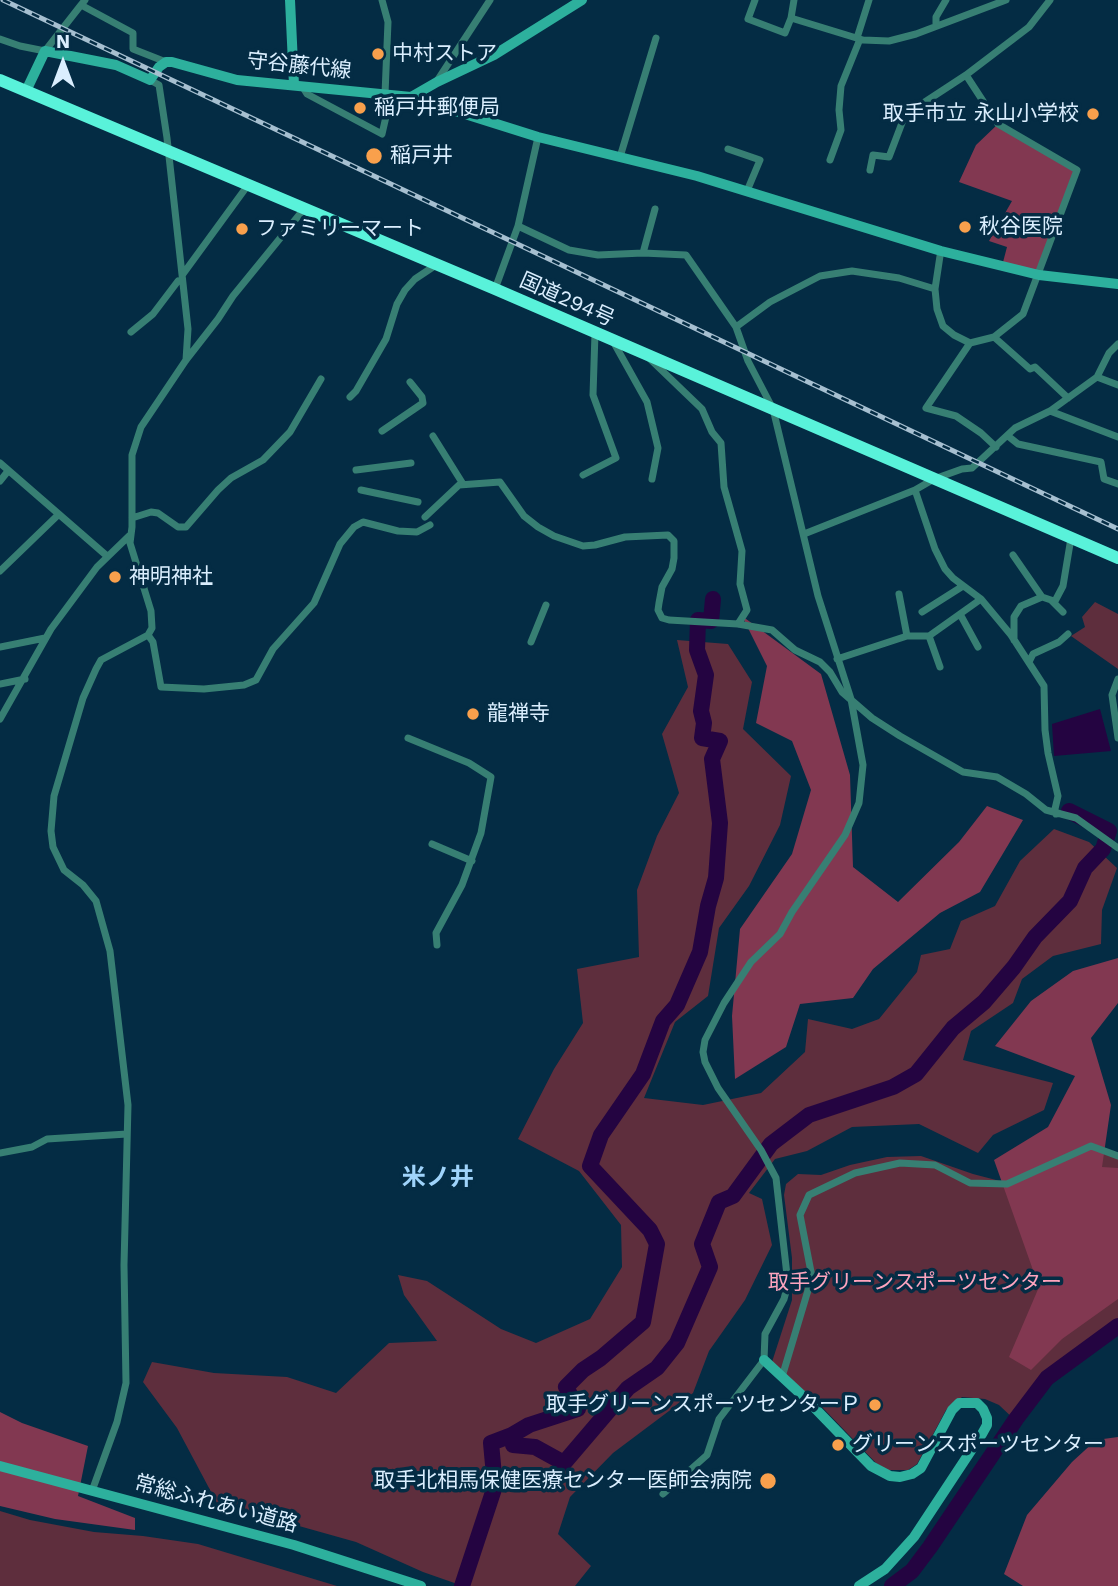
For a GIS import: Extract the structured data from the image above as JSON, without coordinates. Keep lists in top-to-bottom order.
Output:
{
  "streets": {
    "highway": ["国道294号"],
    "street": ["守谷藤代線", "常総ふれあい道路"]
  },
  "districts": ["米ノ井"],
  "parks": ["取手グリーンスポーツセンター"],
  "places": [
    "中村ストア",
    "稲戸井郵便局",
    "取手市立 永山小学校",
    "稲戸井",
    "秋谷医院",
    "ファミリーマート",
    "神明神社",
    "龍禅寺",
    "取手グリーンスポーツセンターＰ",
    "グリーンスポーツセンター",
    "取手北相馬保健医療センター医師会病院"
  ],
  "north": "top"
}
